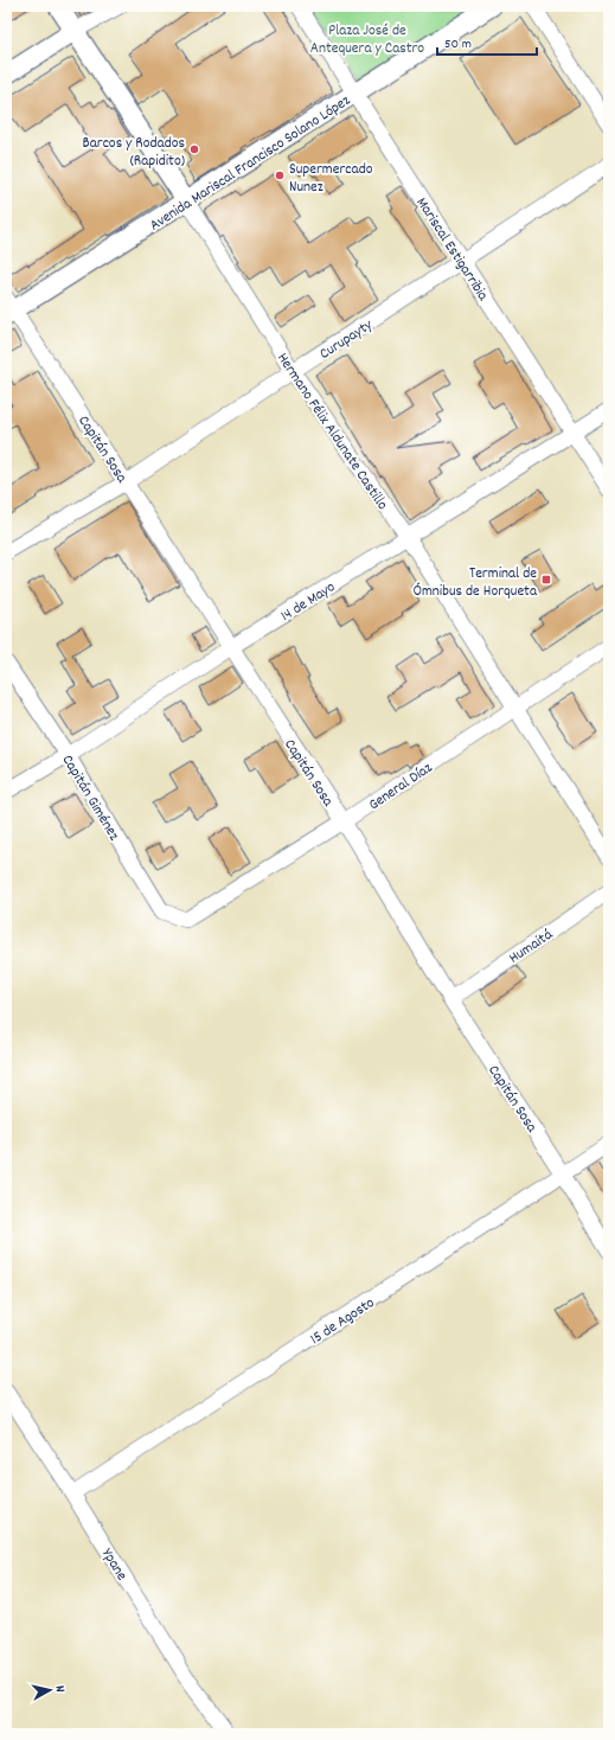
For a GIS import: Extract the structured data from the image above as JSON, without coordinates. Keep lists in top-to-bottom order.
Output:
{
  "streets": {
    "main road": ["Avenida Mariscal Francisco Solano López", "Hermano Félix Aldunate Castillo"],
    "street": [
      "Mariscal Estigarribia",
      "Curupayty",
      "Capitán Sosa",
      "14 de Mayo",
      "General Díaz",
      "Capitán Giménez",
      "Humaitá",
      "15 de Agosto",
      "Ypane"
    ]
  },
  "crossings": [
    ["Avenida Mariscal Francisco Solano López", "Mariscal Estigarribia"],
    ["Avenida Mariscal Francisco Solano López", "Hermano Félix Aldunate Castillo"],
    ["Avenida Mariscal Francisco Solano López", "Capitán Sosa"],
    ["Mariscal Estigarribia", "Curupayty"],
    ["Mariscal Estigarribia", "14 de Mayo"],
    ["Curupayty", "Hermano Félix Aldunate Castillo"],
    ["Curupayty", "Capitán Sosa"],
    ["Hermano Félix Aldunate Castillo", "14 de Mayo"],
    ["Hermano Félix Aldunate Castillo", "General Díaz"],
    ["Capitán Sosa", "14 de Mayo"],
    ["Capitán Sosa", "General Díaz"],
    ["Capitán Sosa", "Humaitá"],
    ["Capitán Sosa", "15 de Agosto"],
    ["14 de Mayo", "Capitán Giménez"],
    ["General Díaz", "Capitán Giménez"],
    ["15 de Agosto", "Ypane"]
  ],
  "parks": ["Plaza José de Antequera y Castro"],
  "places": {
    "other": ["Barcos y Rodados (Rapidito)", "Supermercado Nunez"],
    "transit": ["Terminal de Ómnibus de Horqueta"]
  },
  "scale_bar": "50 m",
  "north": "right"
}
